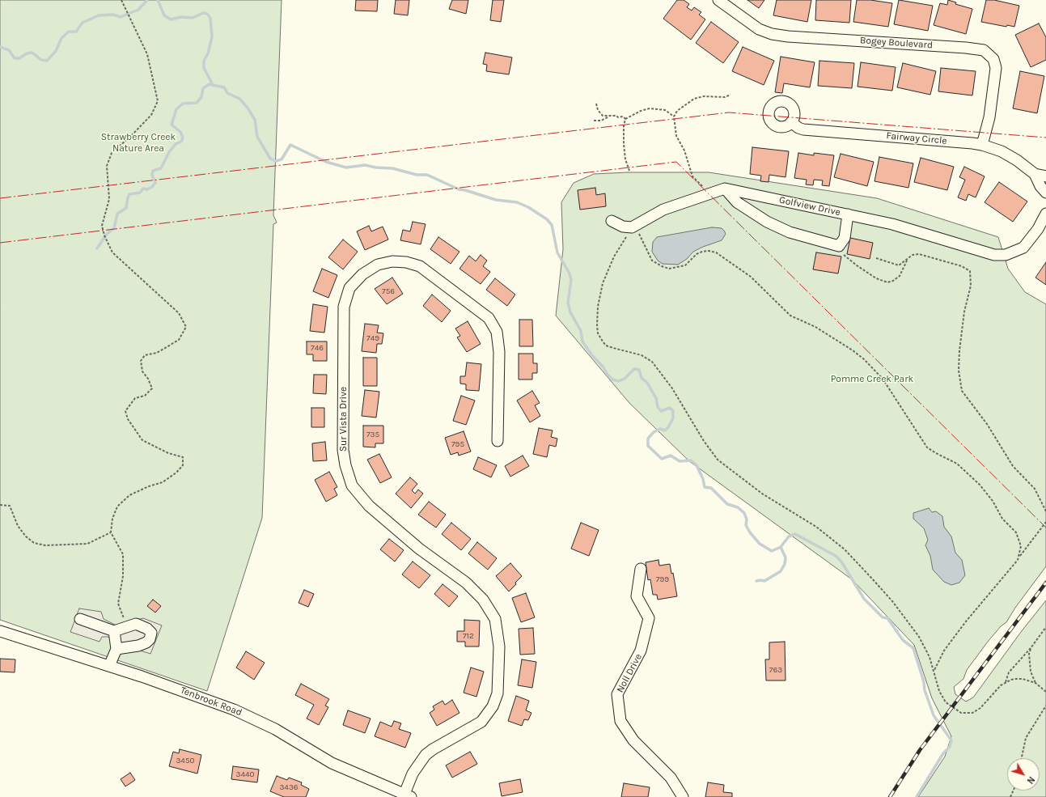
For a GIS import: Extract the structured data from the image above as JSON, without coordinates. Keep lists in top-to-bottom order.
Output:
{
  "streets": {
    "street": [
      "Bogey Boulevard",
      "Fairway Circle",
      "Golfview Drive",
      "Sur Vista Drive",
      "Noll Drive",
      "Tenbrook Road"
    ]
  },
  "crossings": [
    ["Bogey Boulevard", "Fairway Circle"],
    ["Sur Vista Drive", "Tenbrook Road"]
  ],
  "parks": ["Strawberry Creek Nature Area", "Pomme Creek Park"],
  "house_numbers": [
    "756",
    "749",
    "746",
    "735",
    "795",
    "799",
    "712",
    "763",
    "3450",
    "3440",
    "3436"
  ],
  "north": "bottom right"
}
